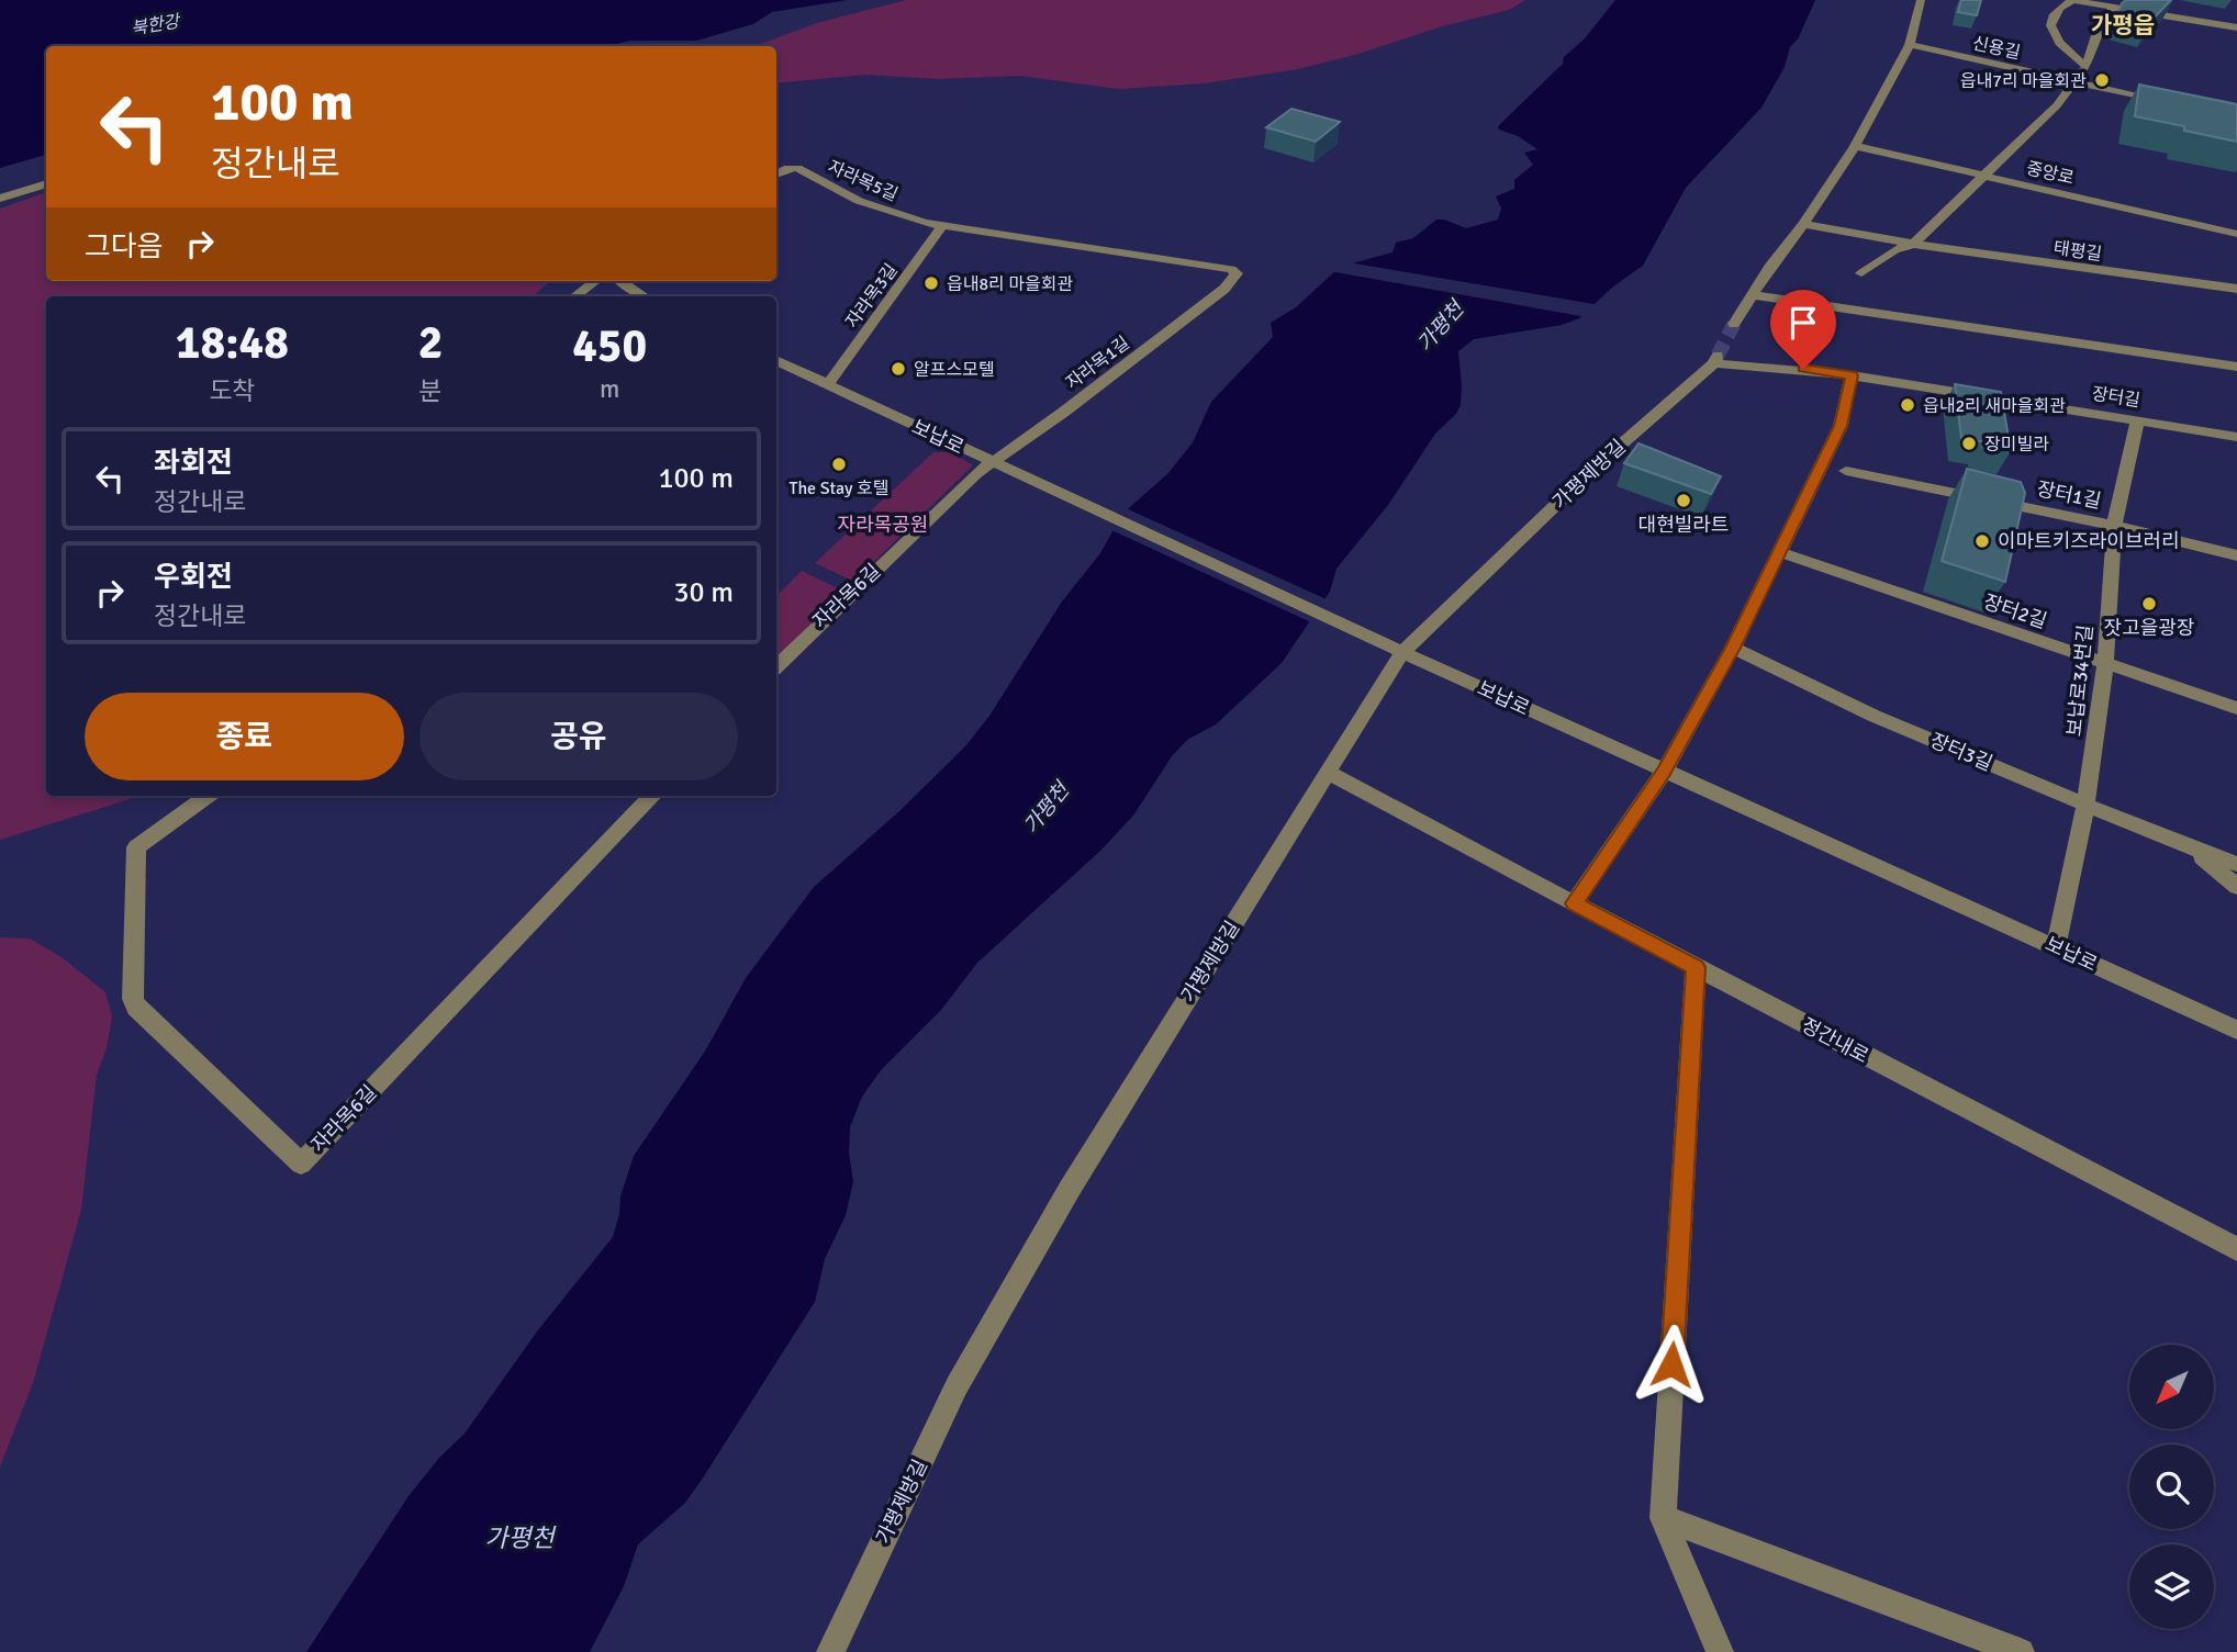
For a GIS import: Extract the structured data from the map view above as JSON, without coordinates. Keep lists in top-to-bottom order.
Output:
{
  "streets": {
    "street": [
      "신용길",
      "중앙로",
      "자라목5길",
      "태평길",
      "자라목3길",
      "자라목1길",
      "장터길",
      "보납로",
      "가평제방길",
      "장터1길",
      "자라목6길",
      "장터2길",
      "보납로34번길",
      "장터3길",
      "정간내로"
    ]
  },
  "crossings": [
    ["자라목5길", "자라목3길"],
    ["자라목5길", "자라목1길"],
    ["자라목3길", "보납로"],
    ["자라목1길", "보납로"],
    ["자라목1길", "자라목6길"],
    ["장터길", "가평제방길"],
    ["장터길", "보납로34번길"],
    ["보납로", "가평제방길"],
    ["보납로", "자라목6길"],
    ["보납로", "보납로34번길"],
    ["가평제방길", "정간내로"],
    ["장터1길", "보납로34번길"],
    ["장터2길", "보납로34번길"],
    ["보납로34번길", "장터3길"]
  ],
  "districts": ["가평읍"],
  "water": ["북한강", "가평천"],
  "parks": ["자라목공원"],
  "places": [
    "읍내7리 마을회관",
    "읍내8리 마을회관",
    "알프스모텔",
    "읍내2리 새마을회관",
    "장미빌라",
    "The Stay 호텔",
    "대현빌라트",
    "이마트키즈라이브러리",
    "잣고을광장"
  ],
  "north": "bottom left",
  "page": {
    "turn": ["100 m", "정간내로"],
    "then": "그다음",
    "eta": [
      "18:48",
      "도착",
      "2",
      "분",
      "450",
      "m"
    ],
    "list": [
      {
        "name": "좌회전",
        "note": "정간내로",
        "value": "100 m"
      },
      {
        "name": "우회전",
        "note": "정간내로",
        "value": "30 m"
      }
    ],
    "buttons": ["종료", "공유"]
  }
}
